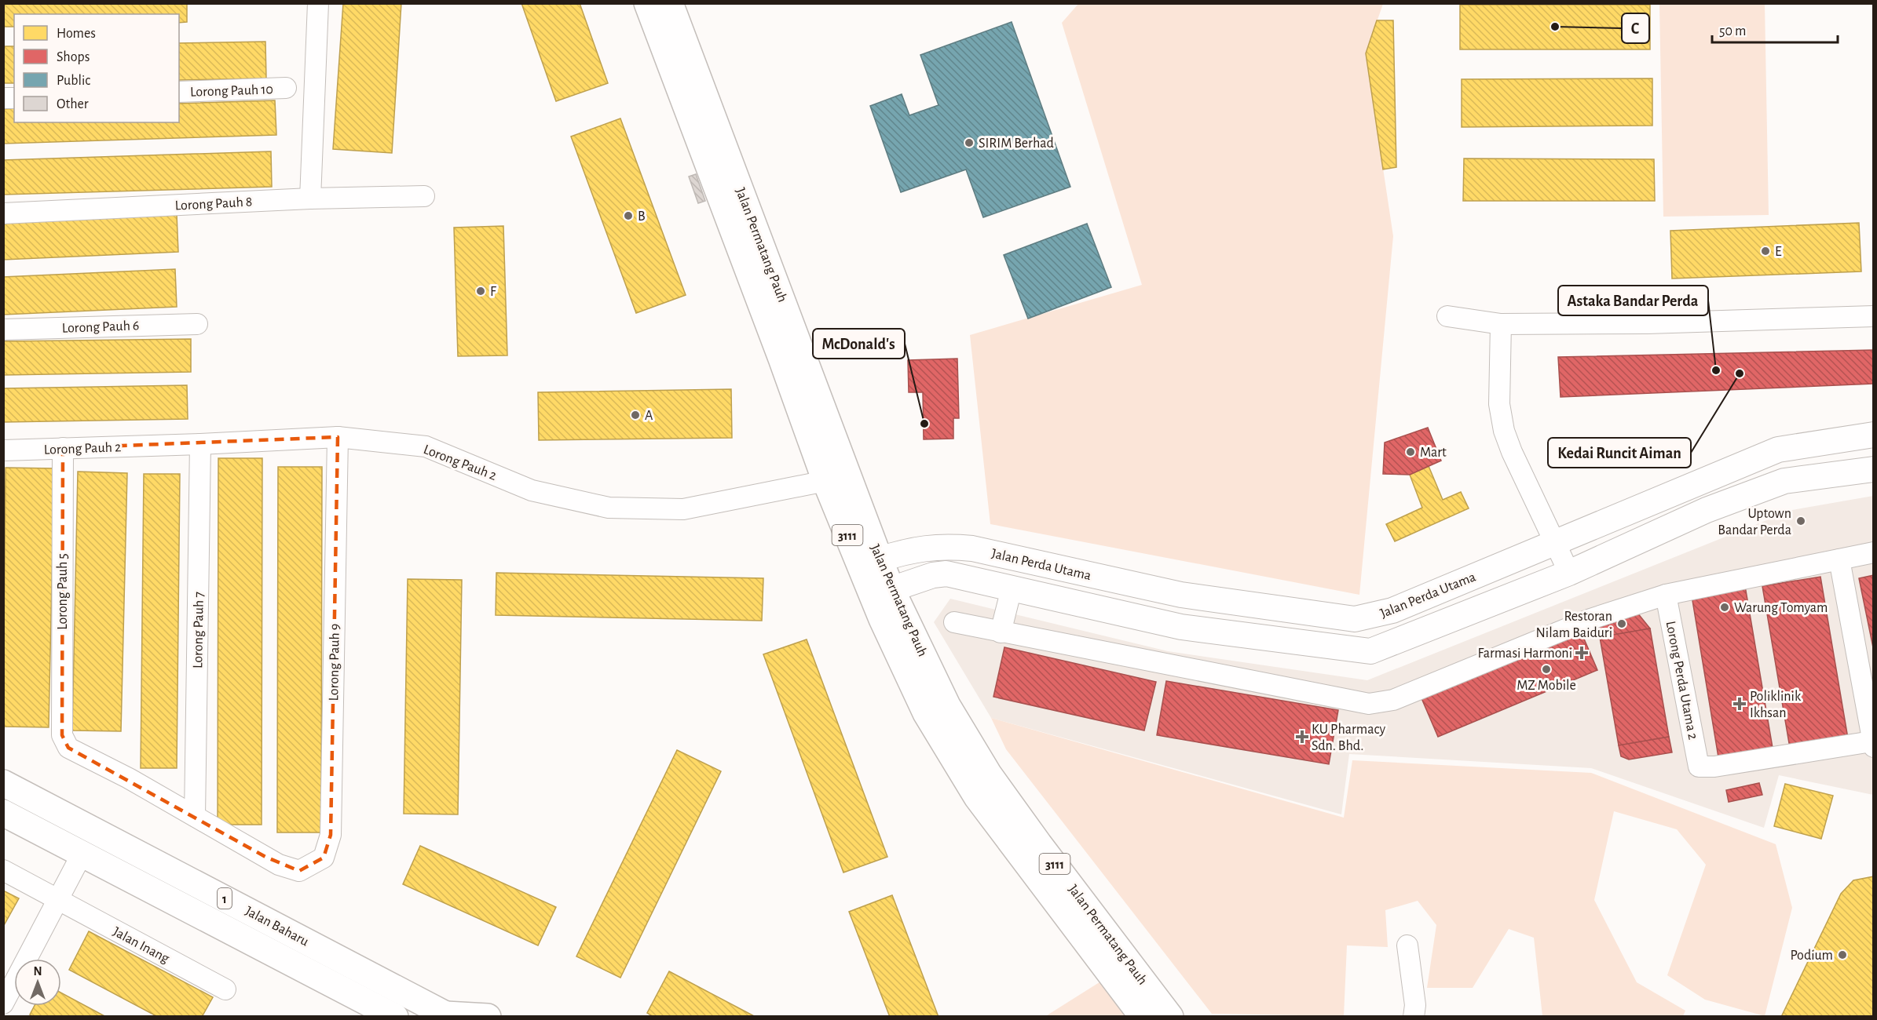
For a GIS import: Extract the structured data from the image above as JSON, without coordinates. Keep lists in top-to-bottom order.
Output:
{
  "streets": {
    "main road": [
      "Jalan Permatang Pauh",
      "3111",
      "1",
      "Jalan Baharu"
    ],
    "street": [
      "Lorong Pauh 10",
      "Lorong Pauh 8",
      "Lorong Pauh 6",
      "Lorong Pauh 2",
      "Jalan Perda Utama",
      "Lorong Pauh 5",
      "Lorong Pauh 7",
      "Lorong Pauh 9",
      "Lorong Perda Utama 2",
      "Jalan Inang"
    ]
  },
  "crossings": [
    ["Jalan Permatang Pauh", "Lorong Pauh 2"],
    ["Jalan Permatang Pauh", "Jalan Perda Utama"],
    ["Lorong Pauh 2", "Lorong Pauh 5"],
    ["Lorong Pauh 2", "Lorong Pauh 7"],
    ["Lorong Pauh 2", "Lorong Pauh 9"],
    ["Lorong Pauh 5", "Lorong Pauh 7"],
    ["Lorong Pauh 5", "Lorong Pauh 9"],
    ["Lorong Pauh 7", "Lorong Pauh 9"]
  ],
  "places": {
    "other": [
      "C",
      "SIRIM Berhad",
      "B",
      "E",
      "F",
      "Astaka Bandar Perda",
      "Kedai Runcit Aiman",
      "A",
      "McDonald's",
      "Mart",
      "Uptown Bandar Perda",
      "Warung Tomyam",
      "Restoran Nilam Baiduri",
      "MZ Mobile",
      "Podium"
    ],
    "health": ["Farmasi Harmoni", "Poliklinik Ikhsan", "KU Pharmacy Sdn. Bhd."]
  },
  "legend": [
    "Homes",
    "Shops",
    "Public",
    "Other"
  ],
  "scale_bar": "50 m",
  "north": "top"
}
